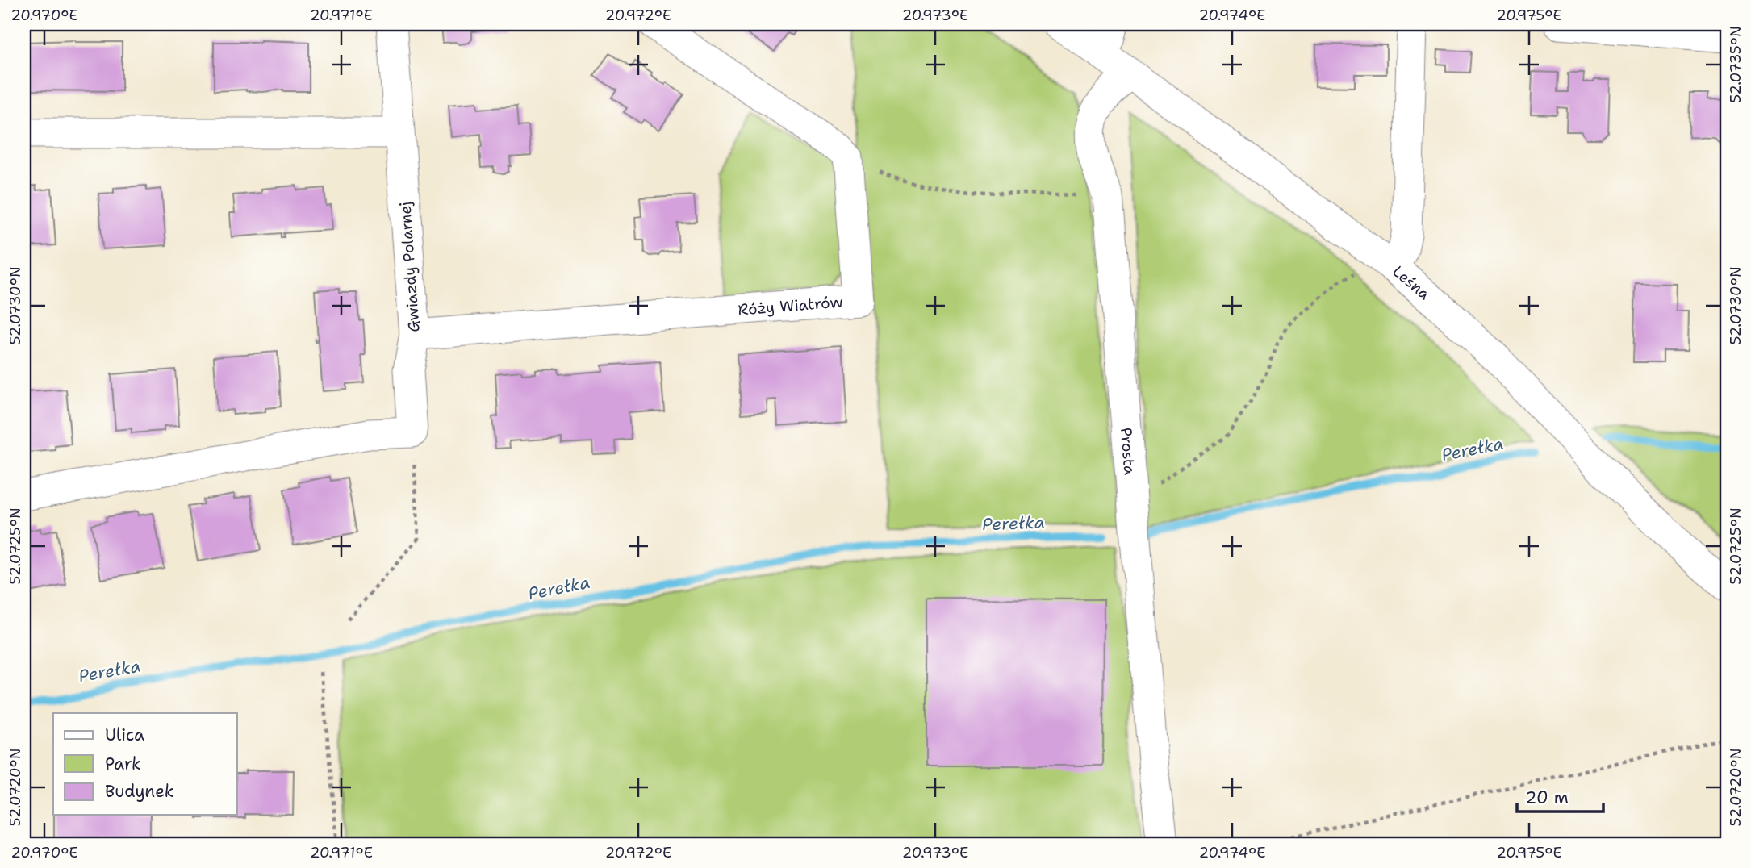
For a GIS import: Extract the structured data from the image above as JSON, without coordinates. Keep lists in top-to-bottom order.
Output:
{
  "streets": {
    "street": [
      "Gwiazdy Polarnej",
      "Leśna",
      "Róży Wiatrów",
      "Prosta"
    ]
  },
  "crossings": [
    ["Gwiazdy Polarnej", "Róży Wiatrów"],
    ["Leśna", "Prosta"]
  ],
  "water": ["Perełka"],
  "legend": ["Ulica", "Park", "Budynek"],
  "scale_bar": "20 m",
  "coordinates": [
    "20.970°E",
    "20.971°E",
    "20.972°E",
    "20.973°E",
    "20.974°E",
    "20.975°E",
    "52.0735°N",
    "52.0730°N",
    "52.0725°N",
    "52.0720°N"
  ]
}
